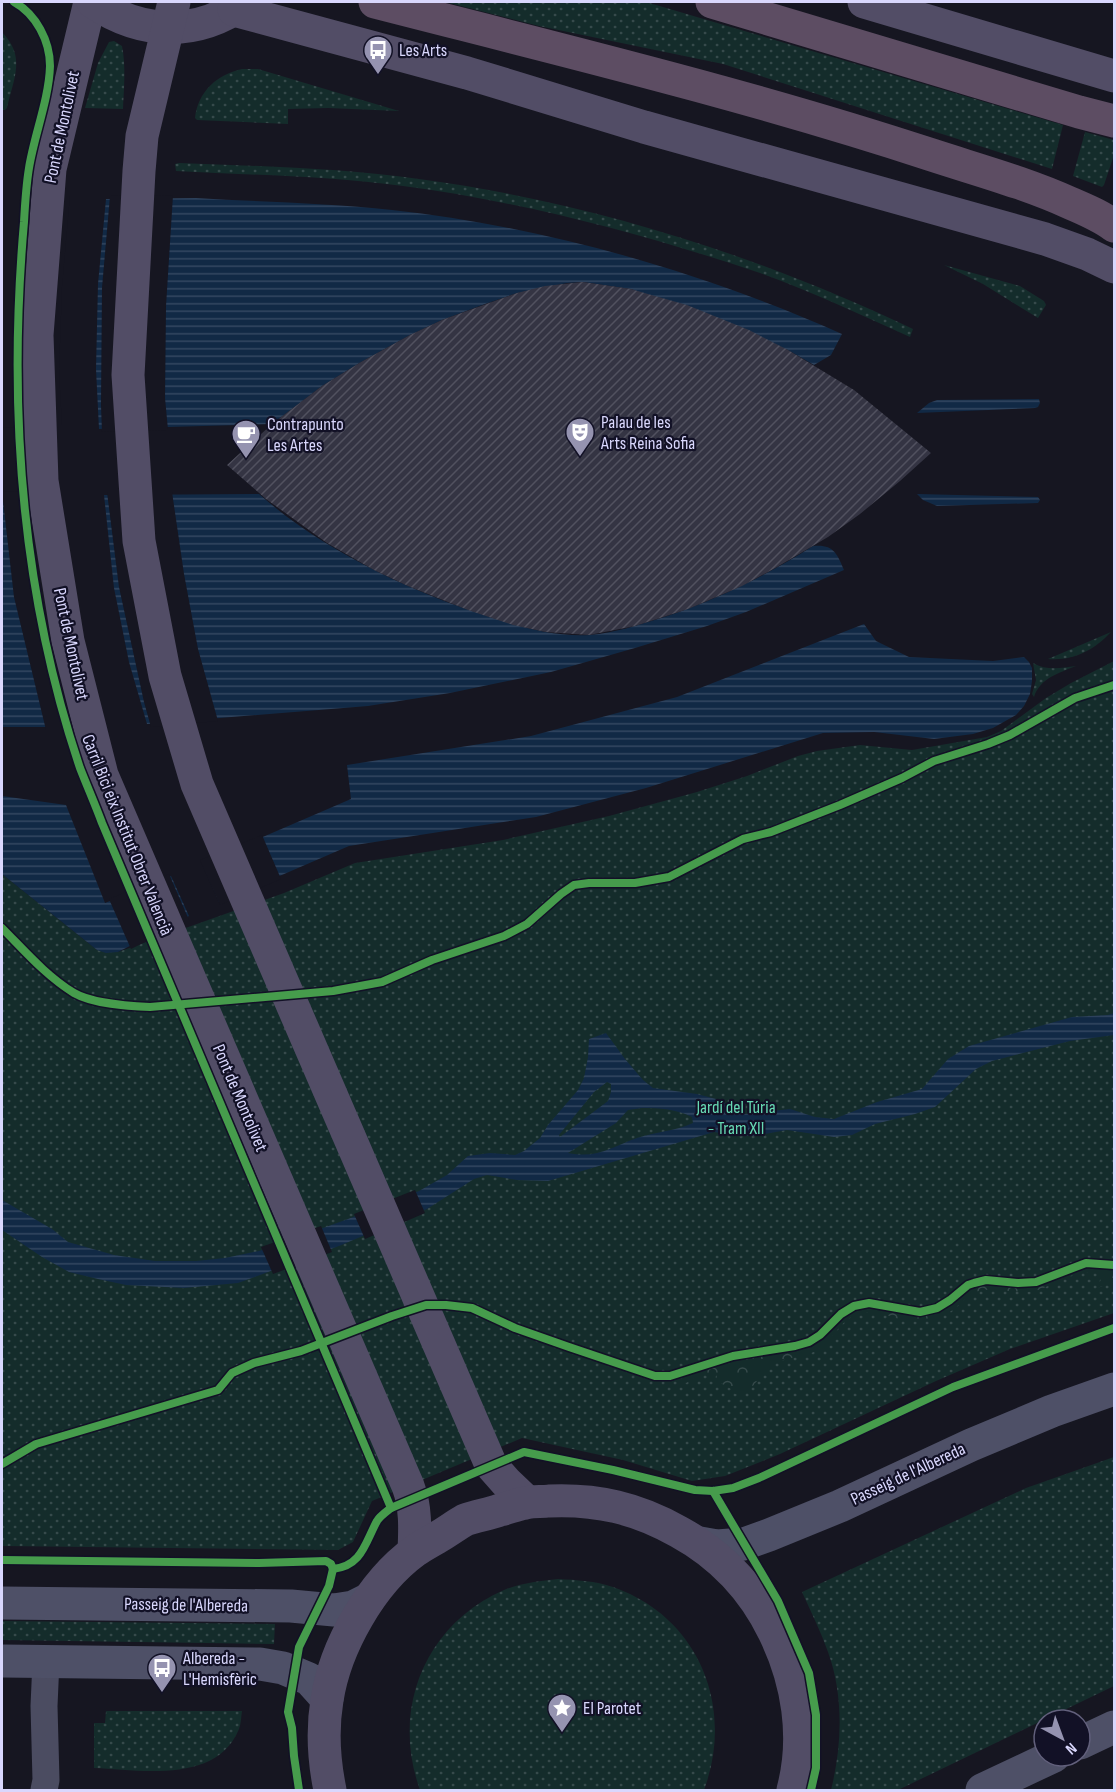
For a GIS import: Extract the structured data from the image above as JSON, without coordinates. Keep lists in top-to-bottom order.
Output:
{
  "streets": {
    "main road": ["Pont de Montolivet", "Passeig de l'Albereda"],
    "cycle path": ["Carril Bici eix Institut Obrer Valencià"]
  },
  "parks": ["Jardí del Túria - Tram XII"],
  "places": {
    "bus stop": ["Les Arts", "Albereda - L'Hemisfèric"],
    "theatre": ["Palau de les Arts Reina Sofia"],
    "cafe": ["Contrapunto Les Artes"],
    "place": ["El Parotet"]
  },
  "north": "bottom right"
}
